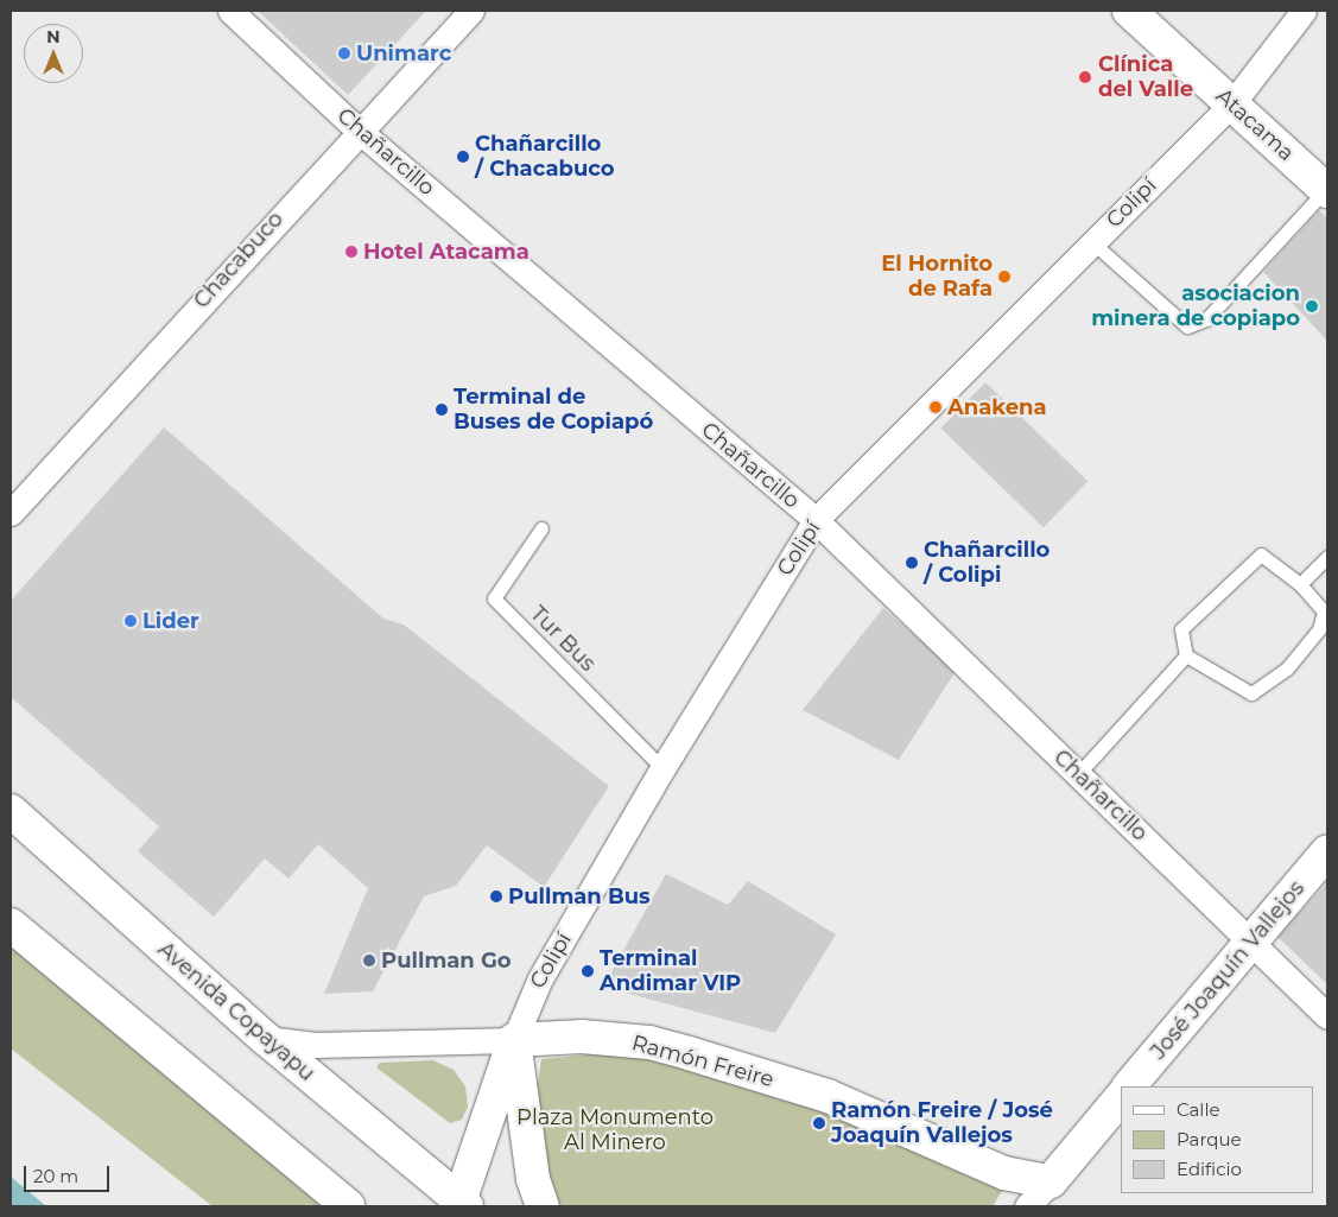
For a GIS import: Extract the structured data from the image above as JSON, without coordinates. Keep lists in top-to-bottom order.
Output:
{
  "streets": {
    "main road": [
      "Atacama",
      "Colipí",
      "José Joaquín Vallejos",
      "Avenida Copayapu",
      "Ramón Freire"
    ],
    "street": ["Chañarcillo", "Chacabuco"],
    "lane": ["Tur Bus"]
  },
  "crossings": [
    ["Atacama", "Colipí"],
    ["Chañarcillo", "Colipí"],
    ["Chañarcillo", "Chacabuco"],
    ["Chañarcillo", "José Joaquín Vallejos"],
    ["Colipí", "Tur Bus"],
    ["Colipí", "Avenida Copayapu"],
    ["Colipí", "Ramón Freire"],
    ["Avenida Copayapu", "Ramón Freire"]
  ],
  "parks": ["Plaza Monumento Al Minero"],
  "places": [
    "Unimarc",
    "Clínica del Valle",
    "Chañarcillo / Chacabuco",
    "Hotel Atacama",
    "El Hornito de Rafa",
    "asociacion minera de copiapo",
    "Anakena",
    "Terminal de Buses de Copiapó",
    "Chañarcillo / Colipi",
    "Lider",
    "Pullman Bus",
    "Pullman Go",
    "Terminal Andimar VIP",
    "Ramón Freire / José Joaquín Vallejos"
  ],
  "legend": ["Calle", "Parque", "Edificio"],
  "scale_bar": "20 m",
  "north": "top"
}
